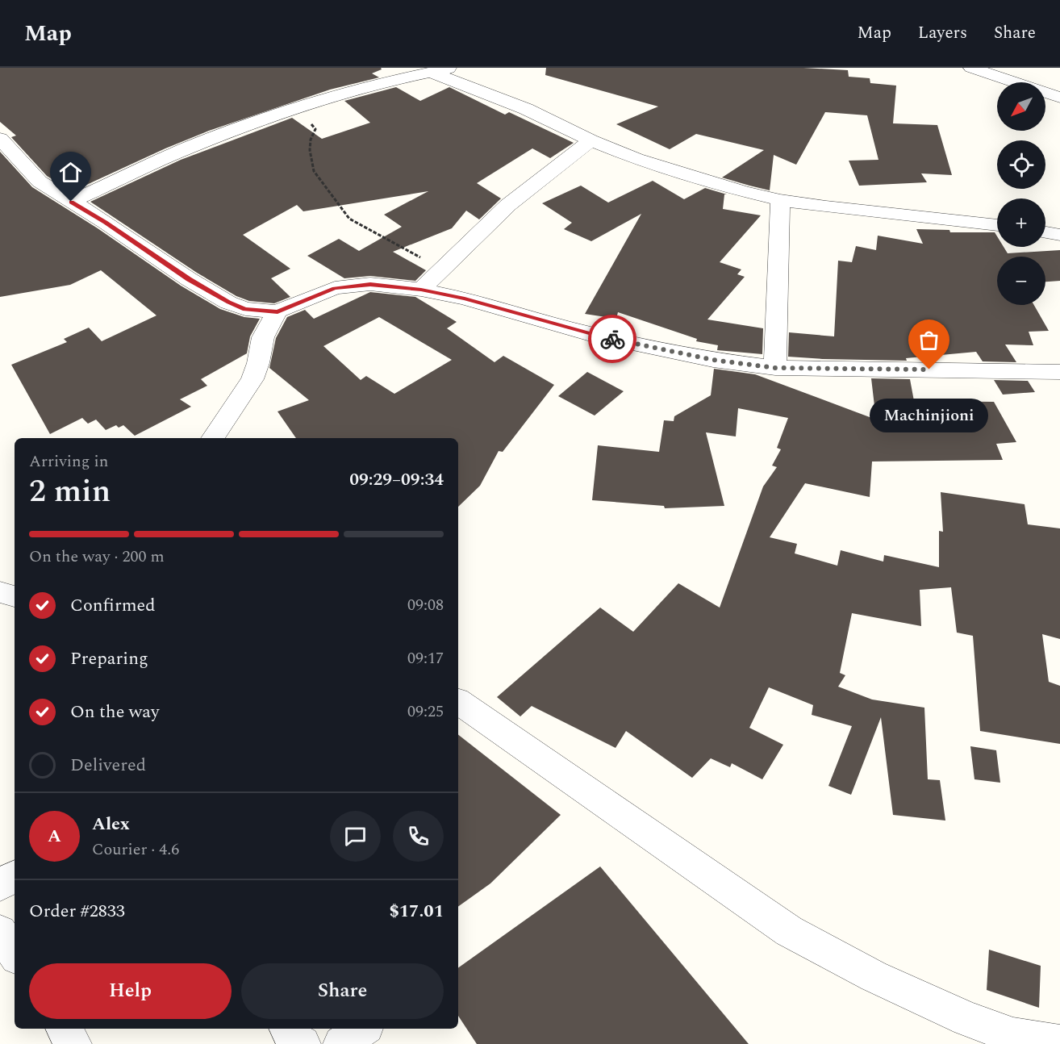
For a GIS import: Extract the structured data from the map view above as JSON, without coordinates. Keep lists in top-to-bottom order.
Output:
{
  "places": ["Machinjioni"],
  "north": "bottom left",
  "page": {
    "header": "Map",
    "nav": ["Map", "Layers", "Share"],
    "map_buttons": ["+", "−"],
    "bubble": "Machinjioni",
    "heading": ["2 min", "Arriving in", "09:29–09:34"],
    "panel": [
      "Alex",
      "Courier · 4.6",
      "Order #2833",
      "$17.01"
    ],
    "bar": "On the way · 200 m",
    "list": [
      ["Confirmed", "09:08"],
      ["Preparing", "09:17"],
      ["On the way", "09:25"],
      "Delivered"
    ],
    "round": "A",
    "buttons": ["Help", "Share"]
  }
}
